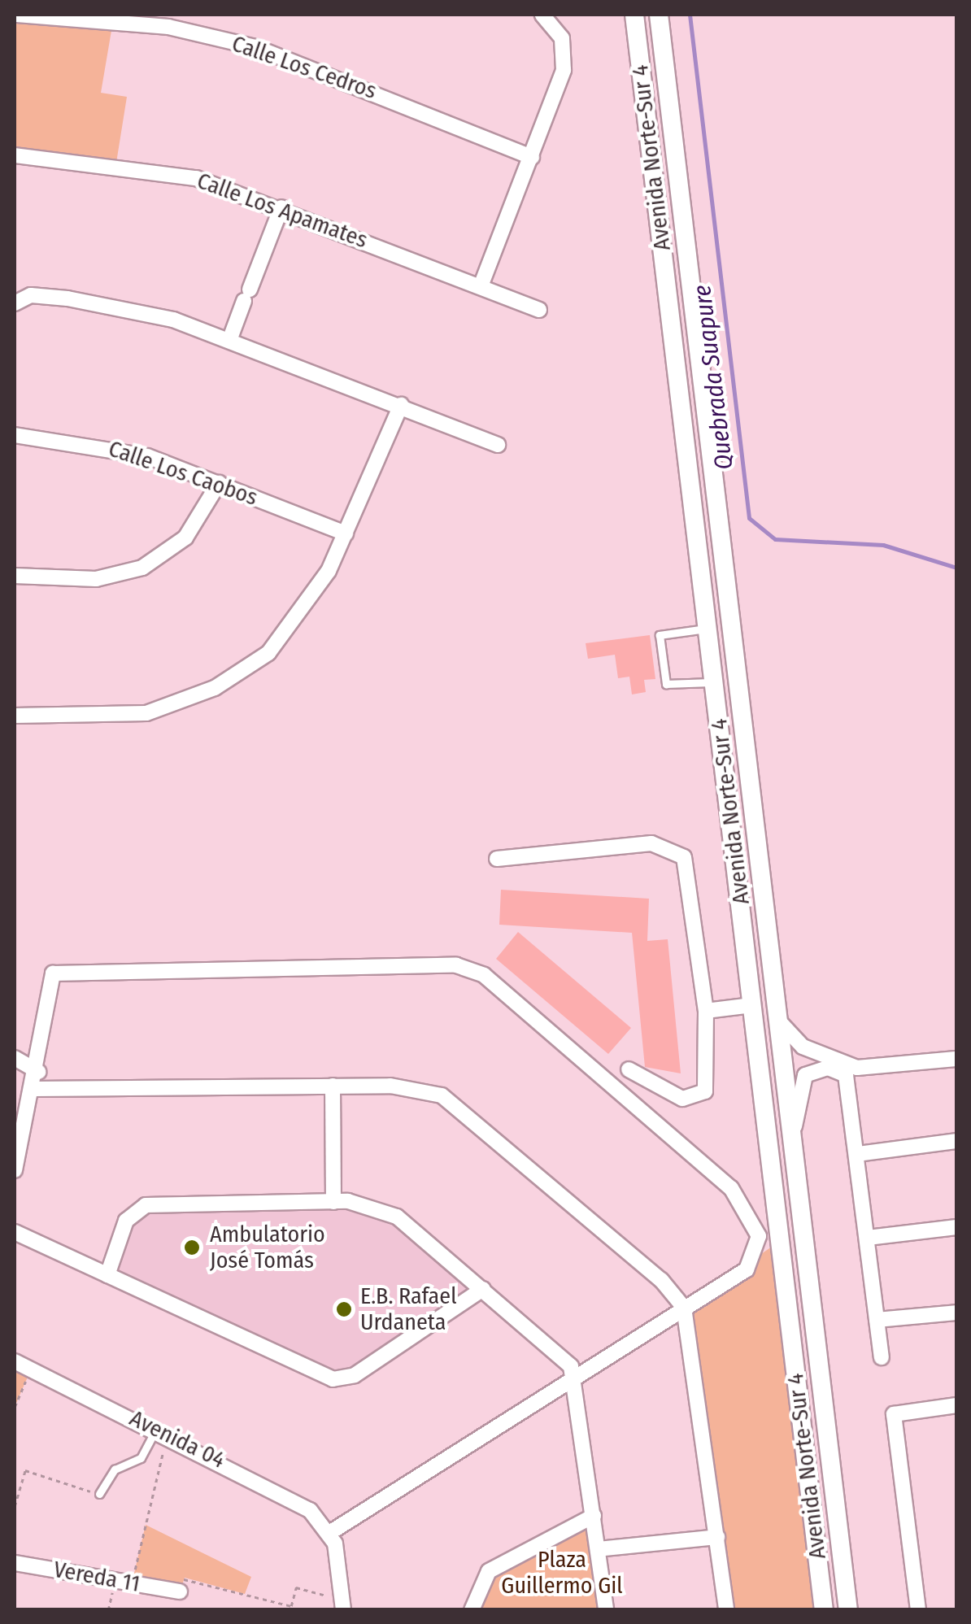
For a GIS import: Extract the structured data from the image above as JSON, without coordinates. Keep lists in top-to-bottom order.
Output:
{
  "streets": {
    "main road": ["Avenida Norte-Sur 4"],
    "street": [
      "Calle Los Cedros",
      "Calle Los Apamates",
      "Calle Los Caobos",
      "Avenida 04",
      "Vereda 11"
    ]
  },
  "water": ["Quebrada Suapure"],
  "parks": ["Plaza Guillermo Gil"],
  "places": ["Ambulatorio José Tomás", "E.B. Rafael Urdaneta"]
}
